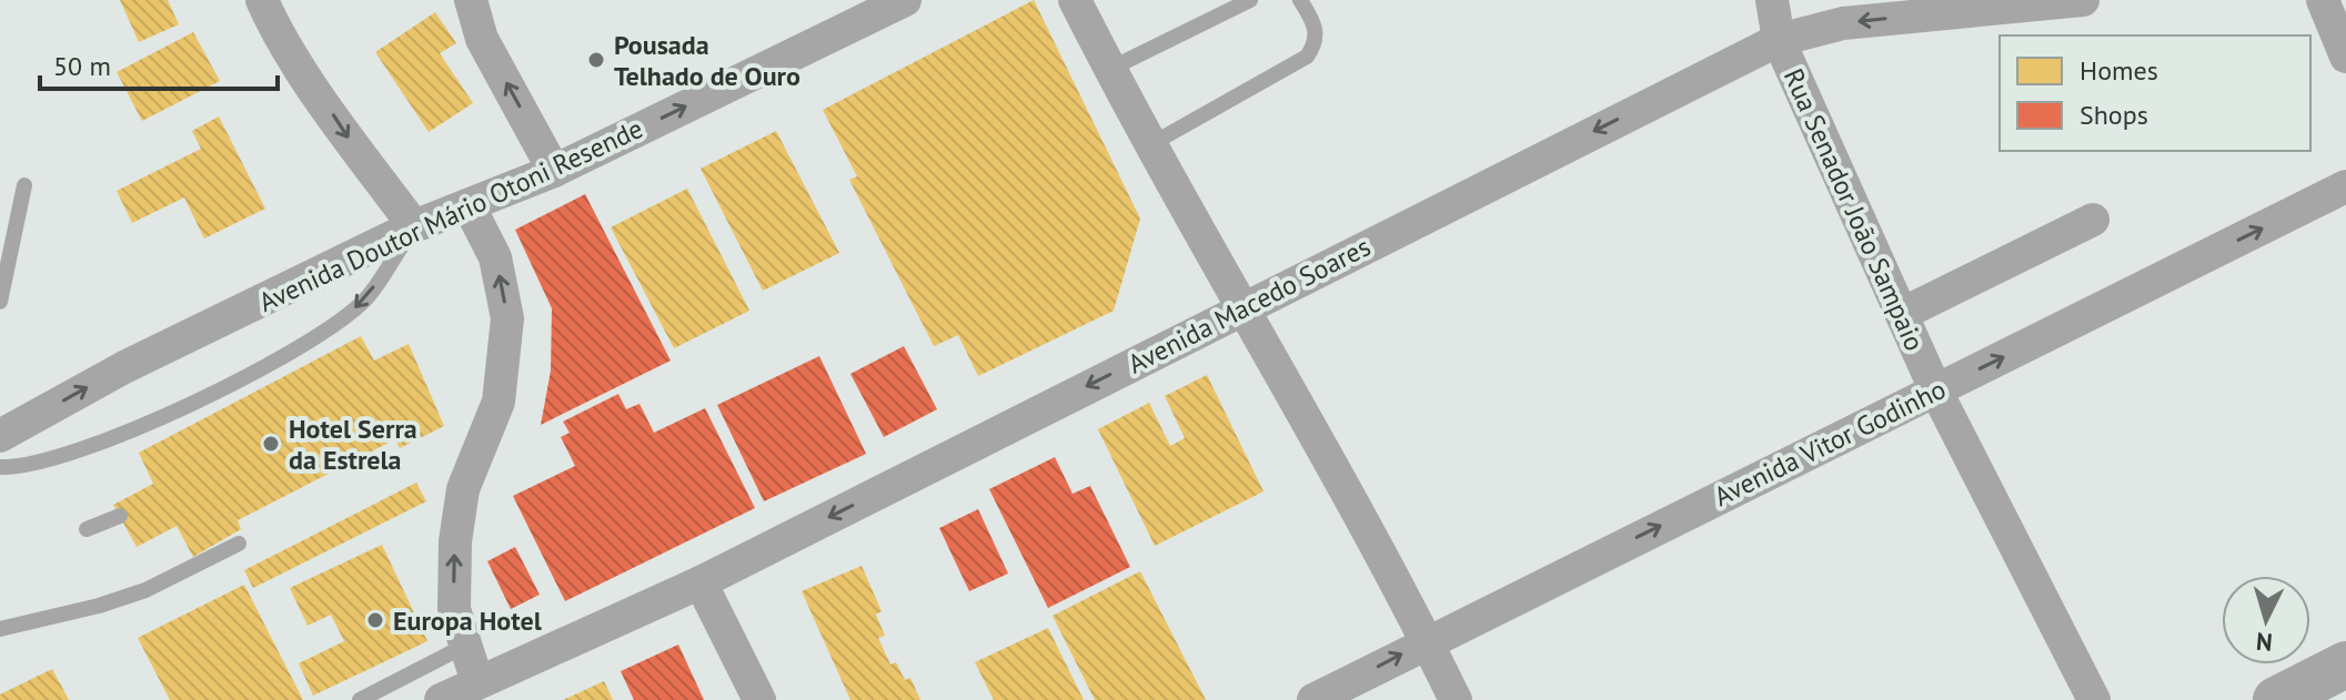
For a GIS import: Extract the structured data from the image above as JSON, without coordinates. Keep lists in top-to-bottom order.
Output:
{
  "streets": {
    "street": [
      "Rua Senador João Sampaio",
      "Avenida Doutor Mário Otoni Resende",
      "Avenida Macedo Soares",
      "Avenida Vitor Godinho"
    ]
  },
  "crossings": [
    ["Rua Senador João Sampaio", "Avenida Macedo Soares"],
    ["Rua Senador João Sampaio", "Avenida Vitor Godinho"]
  ],
  "one_way": ["Avenida Doutor Mário Otoni Resende", "Avenida Macedo Soares", "Avenida Vitor Godinho"],
  "places": ["Pousada Telhado de Ouro", "Hotel Serra da Estrela", "Europa Hotel"],
  "legend": ["Homes", "Shops"],
  "scale_bar": "50 m",
  "north": "bottom"
}
